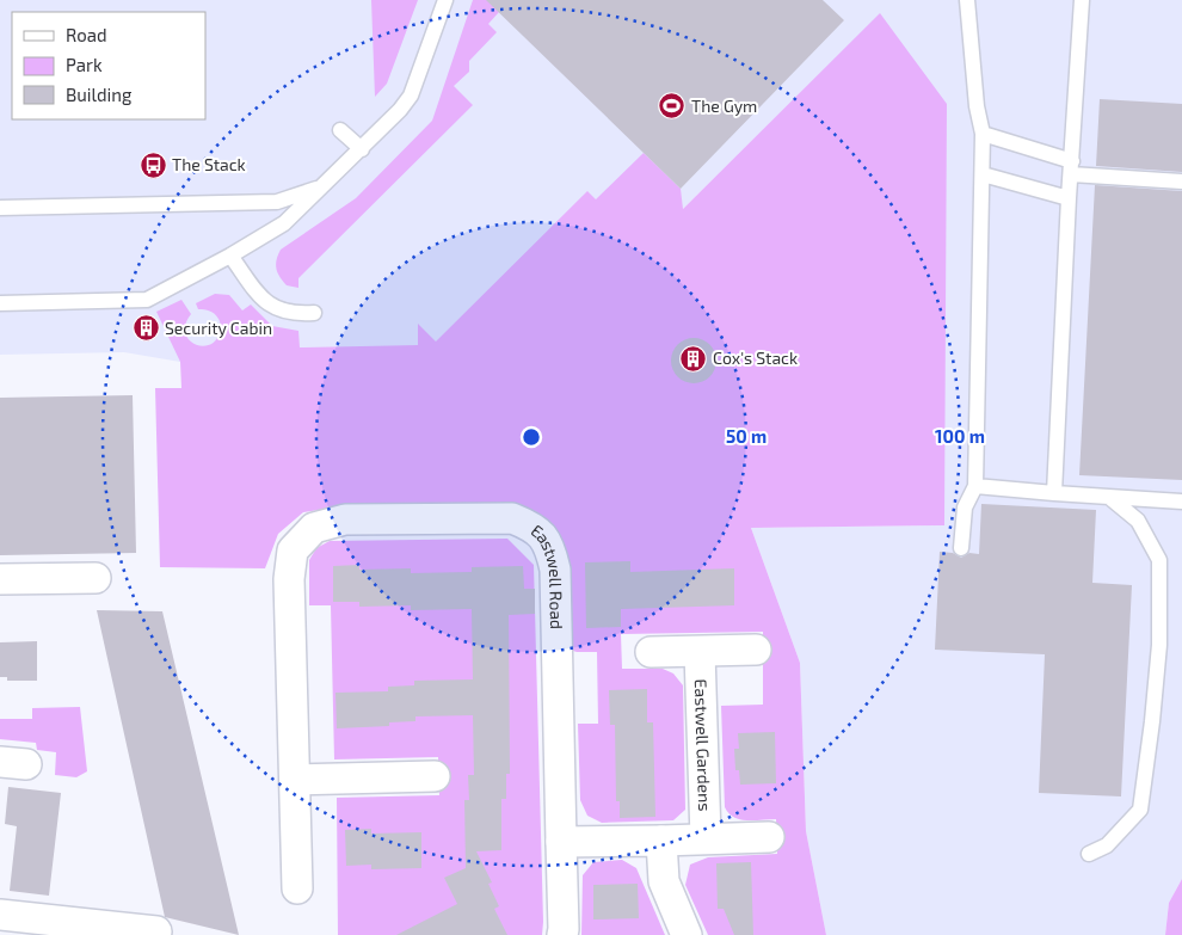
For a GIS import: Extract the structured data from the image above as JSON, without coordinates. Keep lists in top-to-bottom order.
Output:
{
  "streets": {
    "street": ["Eastwell Road", "Eastwell Gardens"]
  },
  "places": {
    "sports": ["The Gym"],
    "bus stop": ["The Stack"],
    "building": ["Security Cabin", "Cox's Stack"]
  },
  "legend": ["Road", "Park", "Building"],
  "rings": ["50 m", "100 m"]
}
